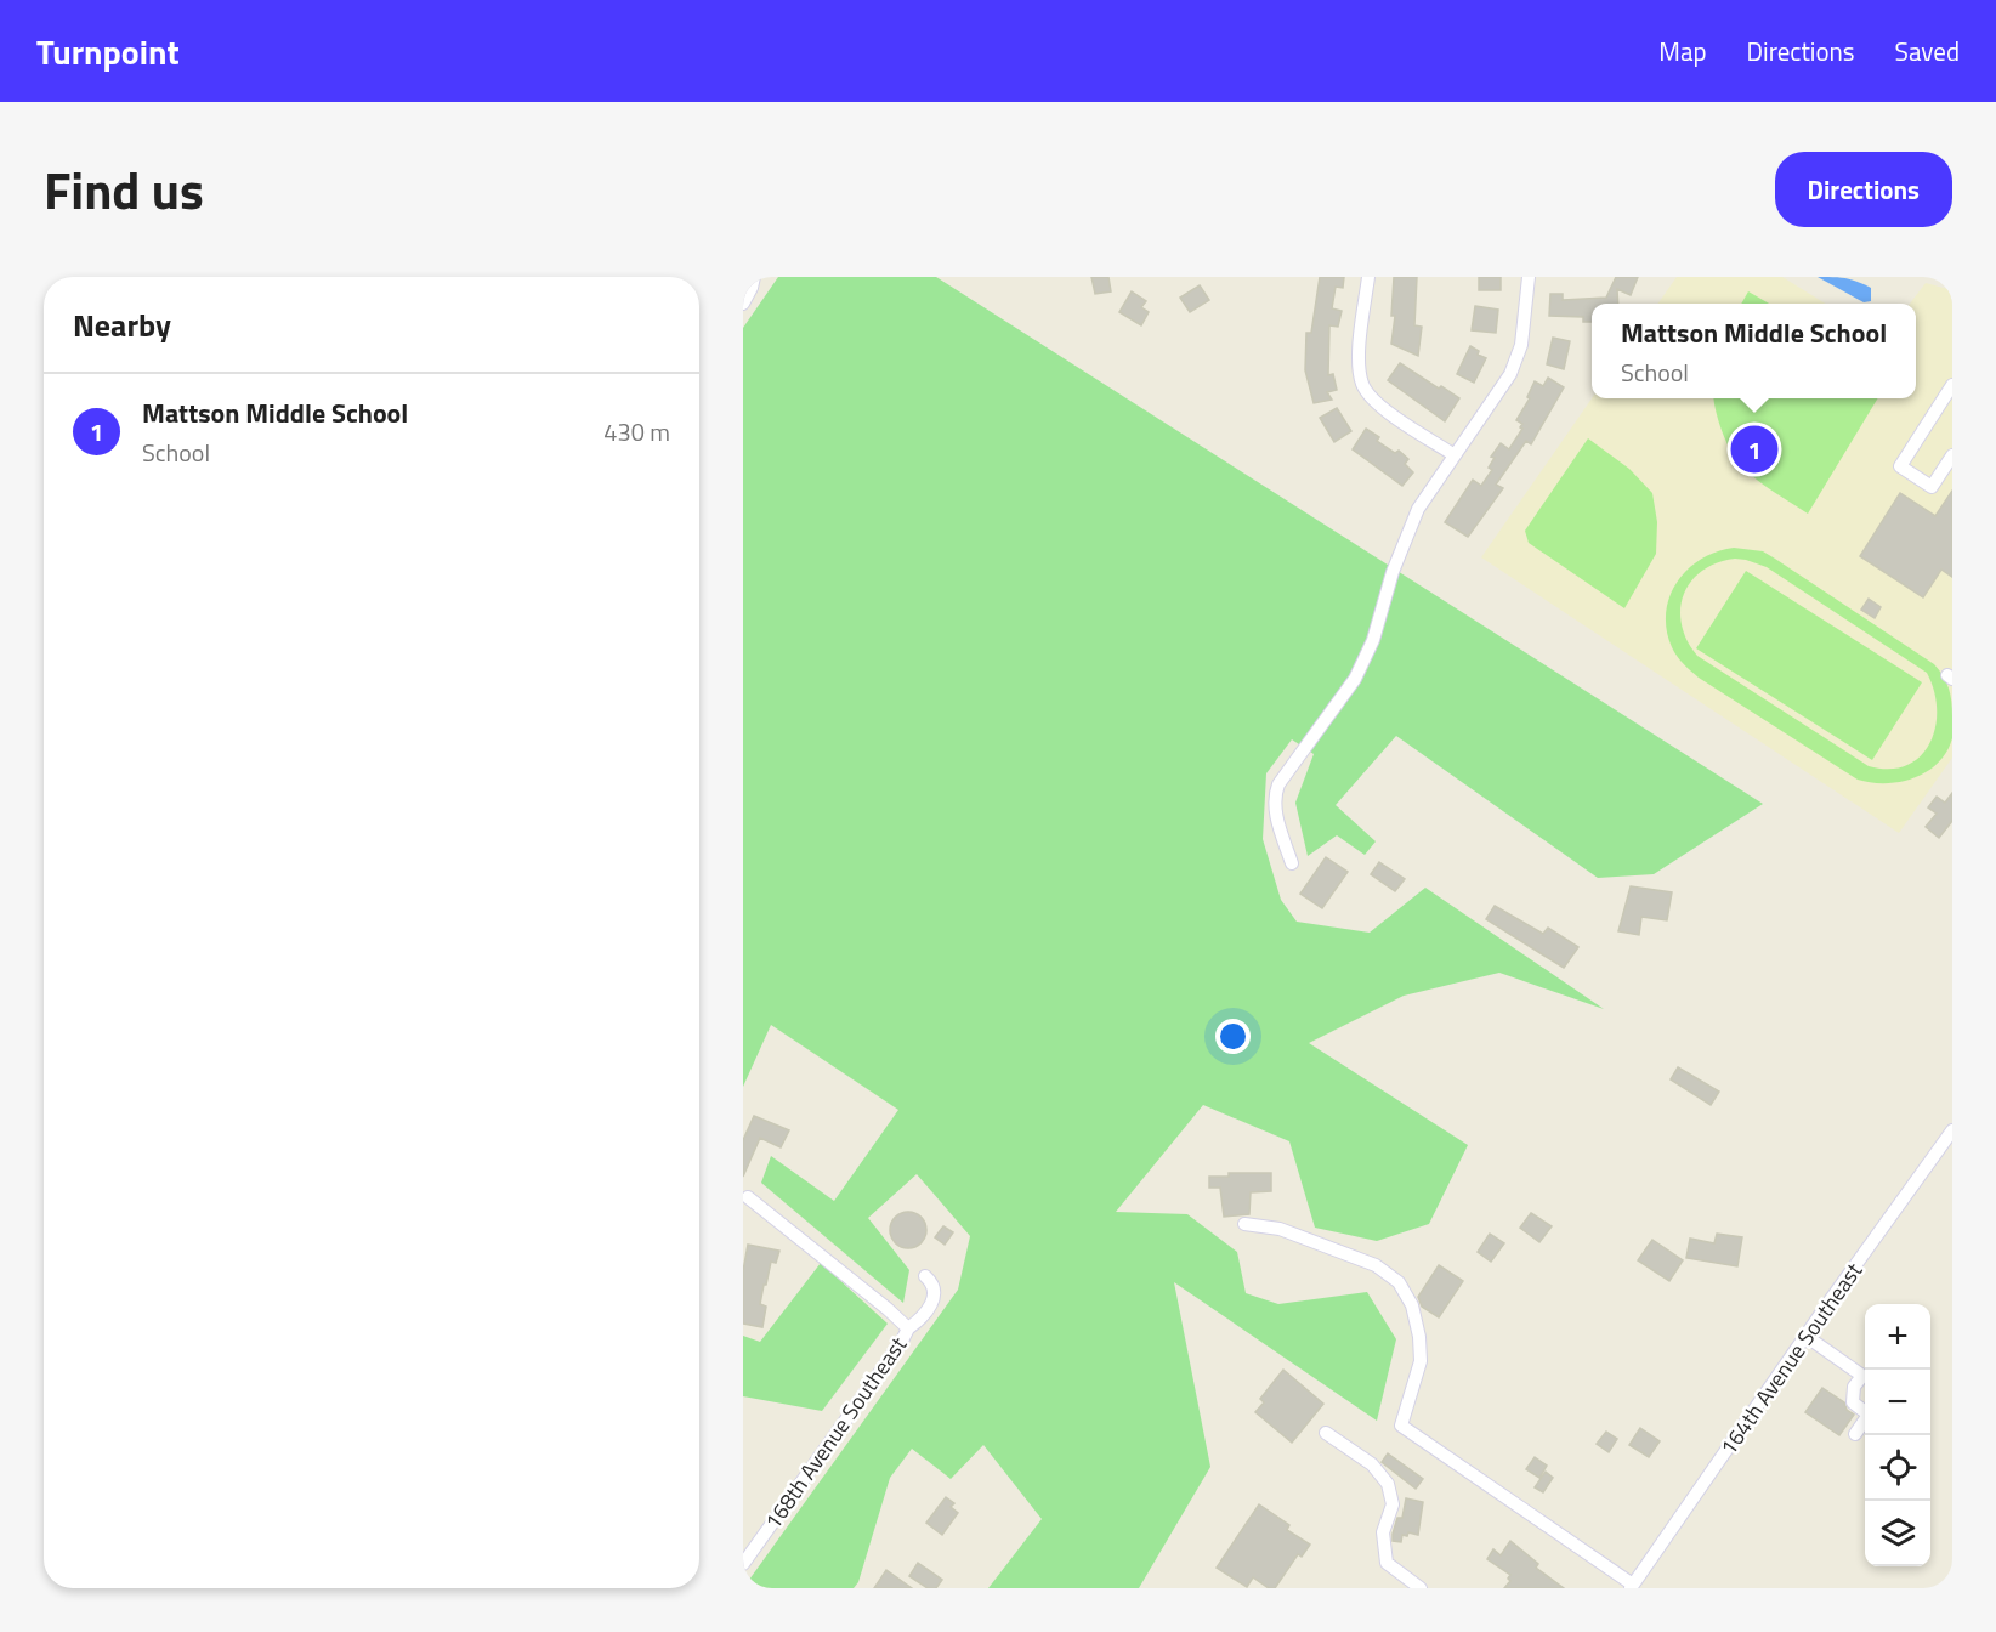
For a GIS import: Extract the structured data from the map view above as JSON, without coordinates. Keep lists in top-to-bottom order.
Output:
{
  "streets": {
    "street": ["164th Avenue Southeast", "168th Avenue Southeast"]
  },
  "page": {
    "header": "Turnpoint",
    "nav": ["Map", "Directions", "Saved"],
    "title": "Find us",
    "buttons": "Directions",
    "heading": "Nearby",
    "popup": ["Mattson Middle School", "School"],
    "list": [
      {
        "mark": "1",
        "name": "Mattson Middle School",
        "note": "School",
        "value": "430 m"
      }
    ],
    "pins": "1",
    "map_buttons": ["+", "−"]
  }
}
